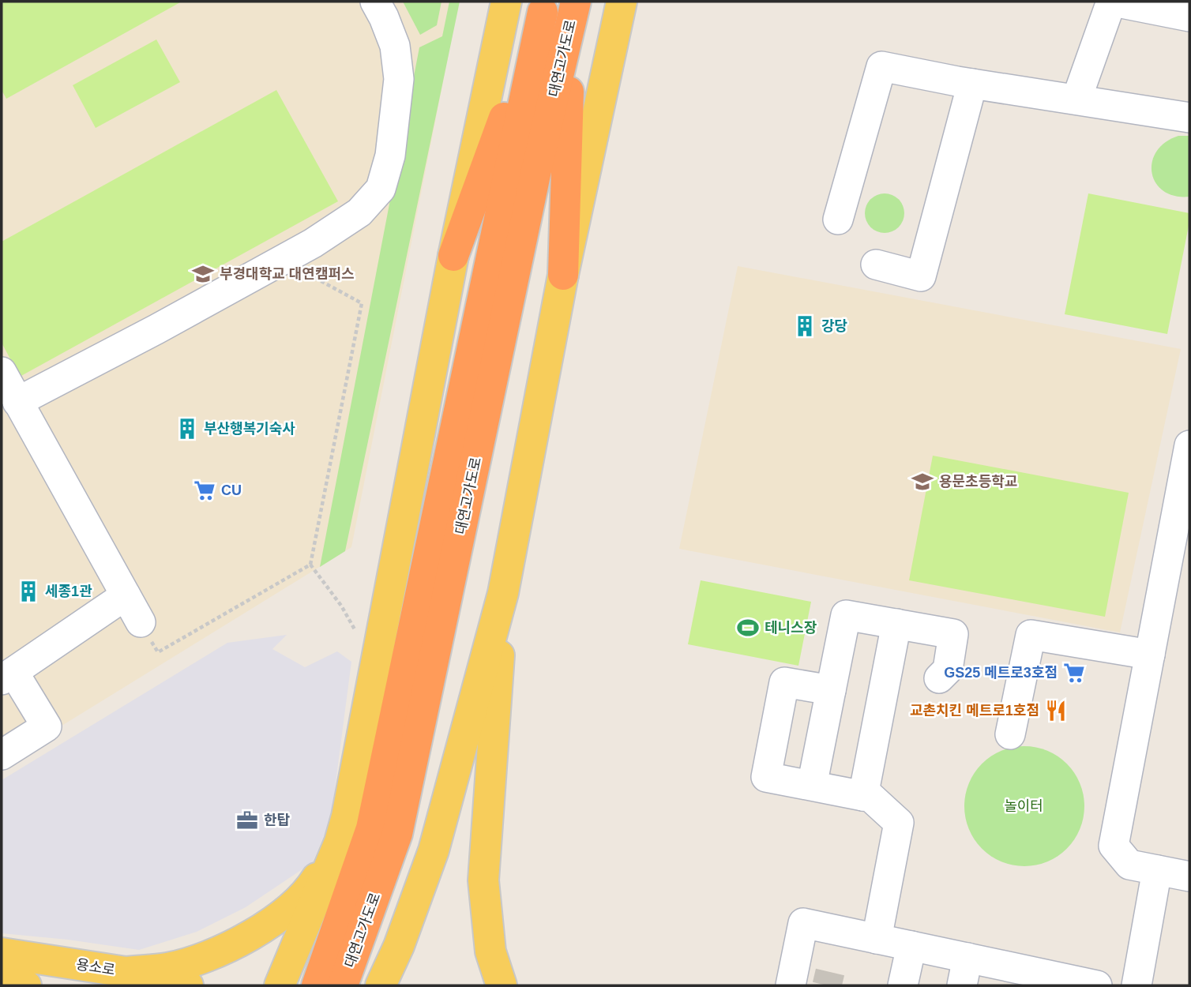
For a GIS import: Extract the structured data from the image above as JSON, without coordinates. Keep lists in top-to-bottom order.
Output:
{
  "streets": {
    "highway": ["대연고가도로"],
    "main road": ["용소로"]
  },
  "parks": ["놀이터"],
  "places": {
    "school or university": ["부경대학교 대연캠퍼스", "용문초등학교"],
    "building": ["강당", "부산행복기숙사", "세종1관"],
    "supermarket": ["CU", "GS25 메트로3호점"],
    "sports": ["테니스장"],
    "restaurant": ["교촌치킨 메트로1호점"],
    "office": ["한탑"]
  }
}
